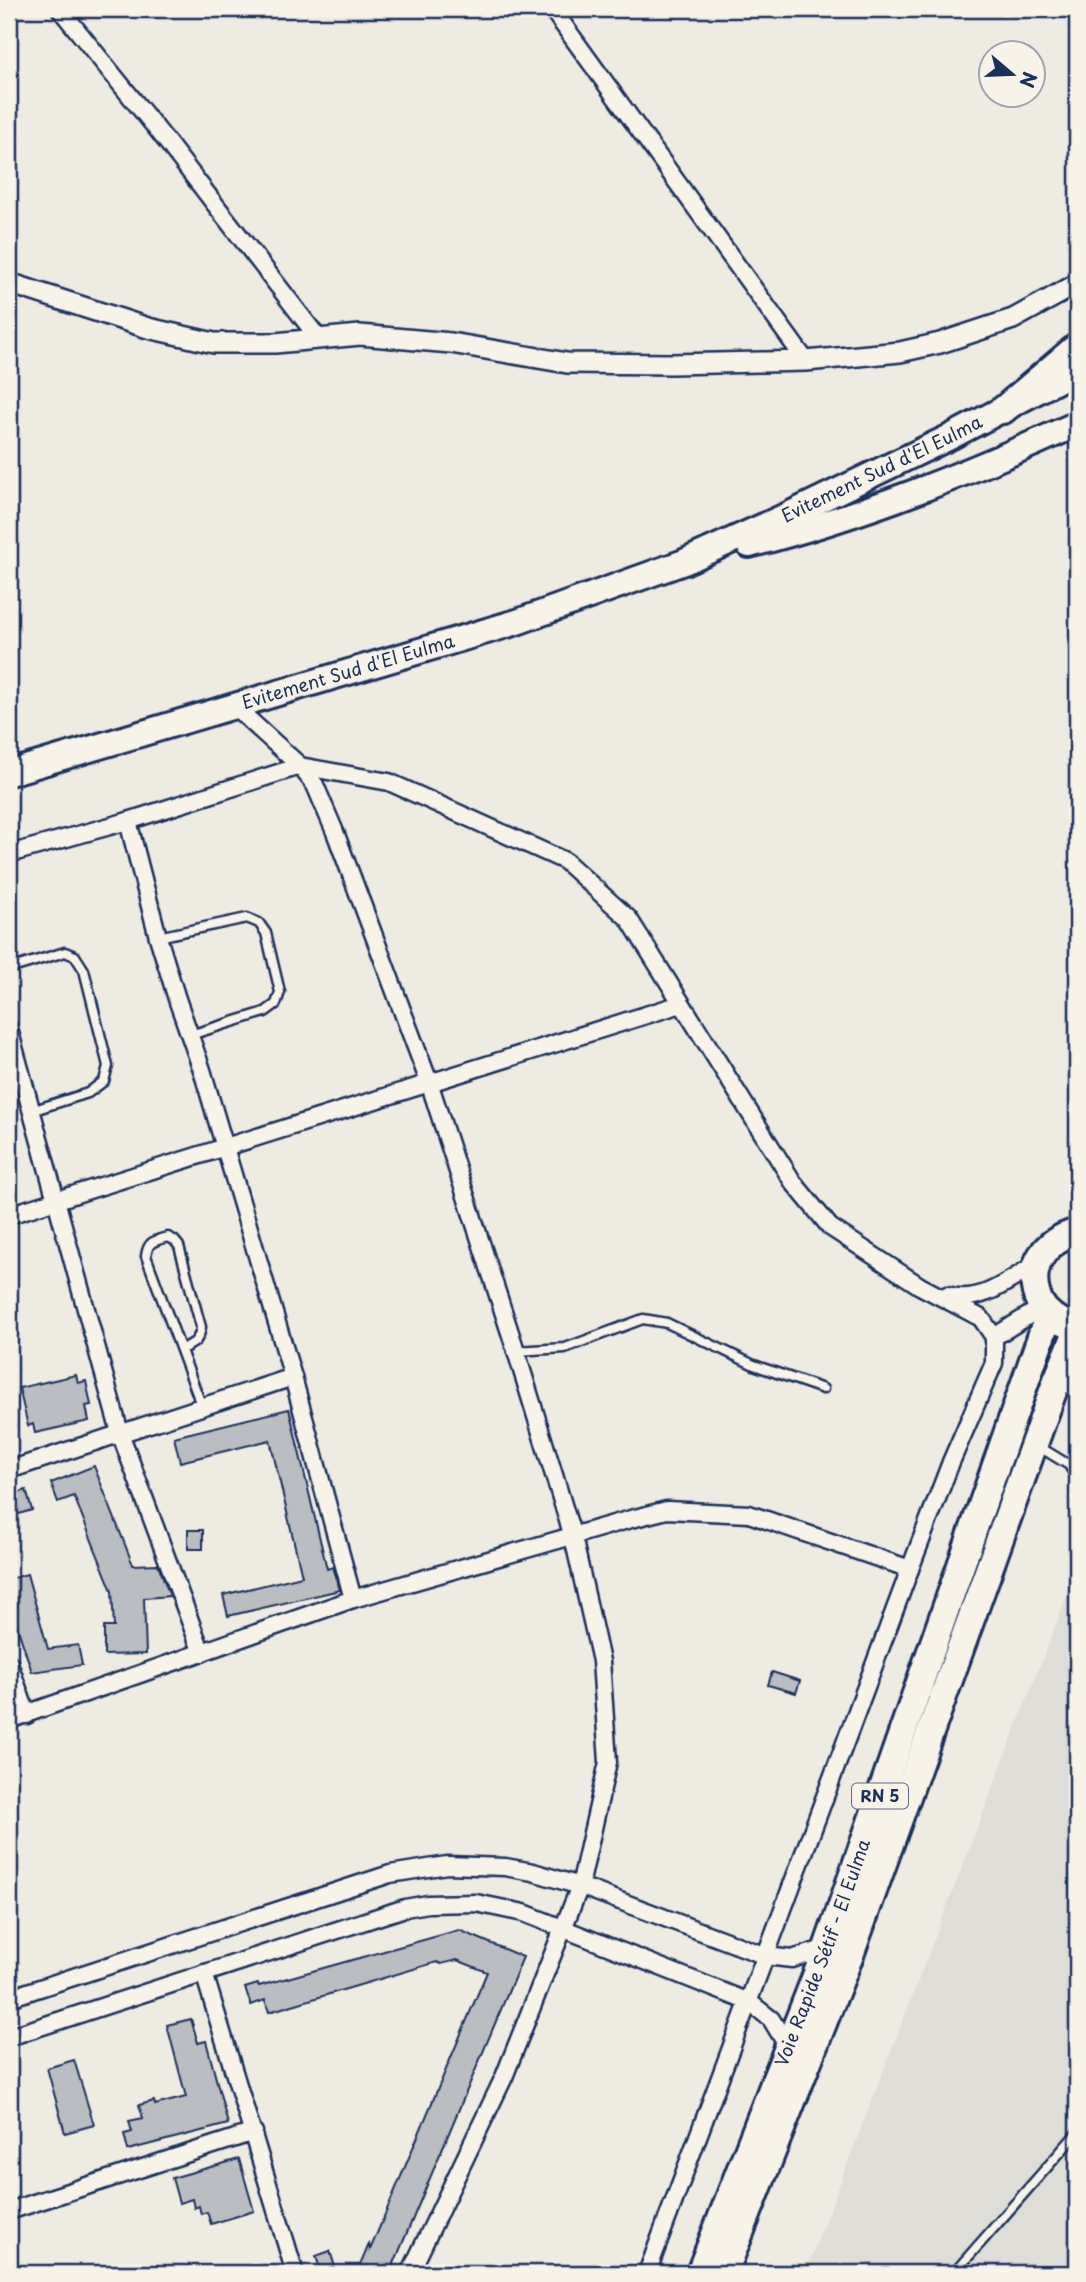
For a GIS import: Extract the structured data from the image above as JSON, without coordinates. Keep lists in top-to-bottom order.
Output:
{
  "streets": {
    "highway": ["RN 5", "Voie Rapide Sétif - El Eulma"],
    "main road": ["Evitement Sud d'El Eulma"]
  },
  "north": "right"
}
